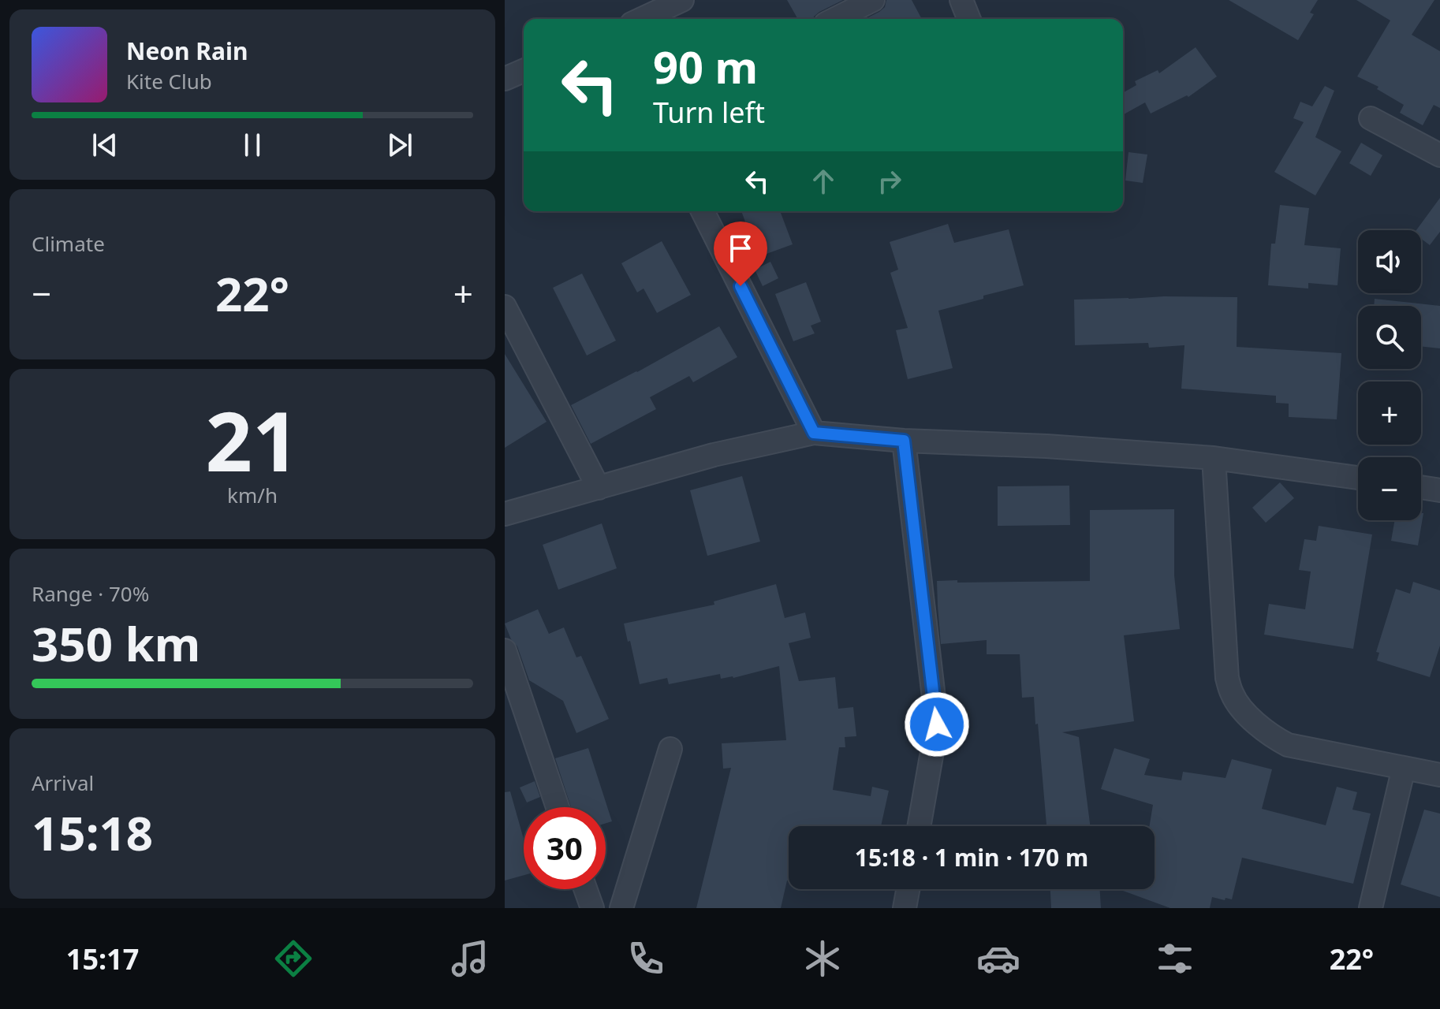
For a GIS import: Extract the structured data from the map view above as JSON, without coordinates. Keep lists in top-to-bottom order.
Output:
{
  "page": {
    "turn": ["90 m", "Turn left"],
    "song": ["Neon Rain", "Kite Club"],
    "tile": [
      "Climate",
      ["21", "km/h"],
      ["Range · 70%", "350 km"],
      ["Arrival", "15:18"]
    ],
    "map_buttons": ["+", "−"],
    "heat": ["−", "22°", "+"],
    "limit": "30",
    "trip": "15:18 · 1 min · 170 m",
    "tabs": ["15:17", "22°"]
  }
}
